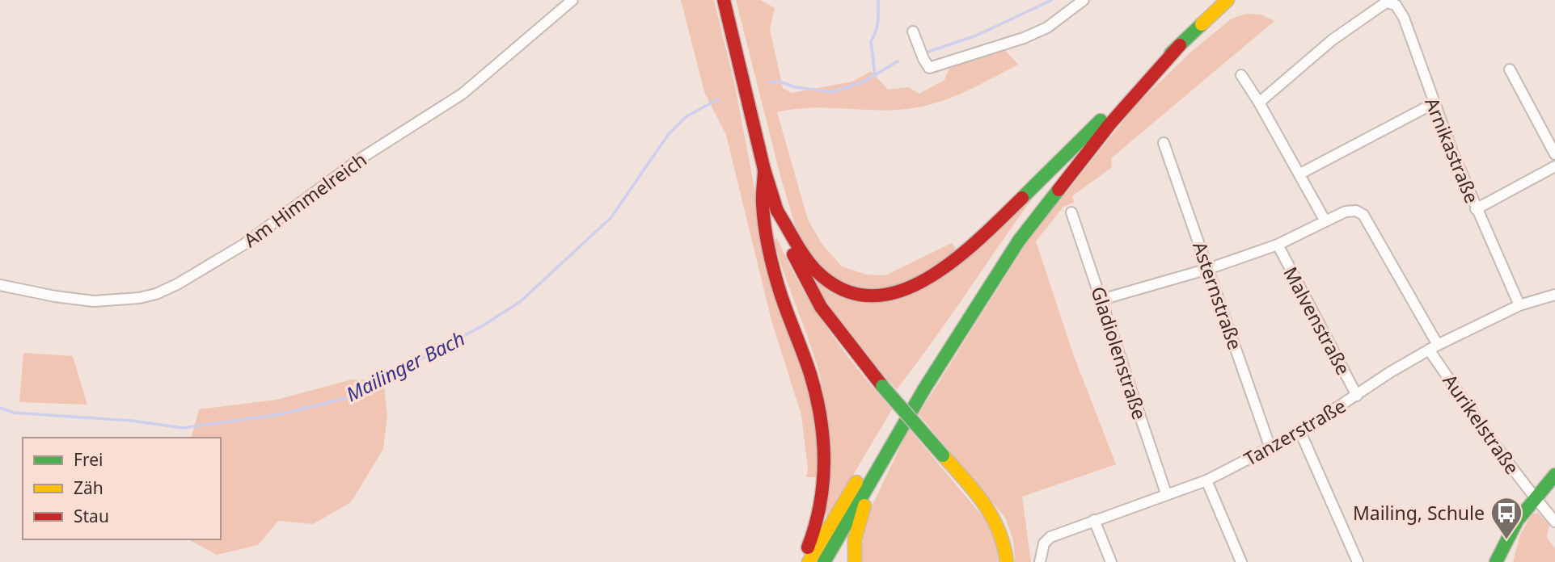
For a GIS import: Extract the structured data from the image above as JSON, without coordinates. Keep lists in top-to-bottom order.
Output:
{
  "streets": {
    "street": [
      "Arnikastraße",
      "Am Himmelreich",
      "Asternstraße",
      "Malvenstraße",
      "Gladiolenstraße",
      "Aurikelstraße",
      "Tanzerstraße"
    ]
  },
  "crossings": [
    ["Arnikastraße", "Tanzerstraße"],
    ["Asternstraße", "Aurikelstraße"],
    ["Asternstraße", "Tanzerstraße"],
    ["Malvenstraße", "Aurikelstraße"],
    ["Malvenstraße", "Tanzerstraße"],
    ["Gladiolenstraße", "Aurikelstraße"],
    ["Gladiolenstraße", "Tanzerstraße"],
    ["Aurikelstraße", "Tanzerstraße"]
  ],
  "water": ["Mailinger Bach"],
  "places": {
    "bus stop": ["Mailing, Schule"]
  },
  "legend": ["Frei", "Zäh", "Stau"]
}
